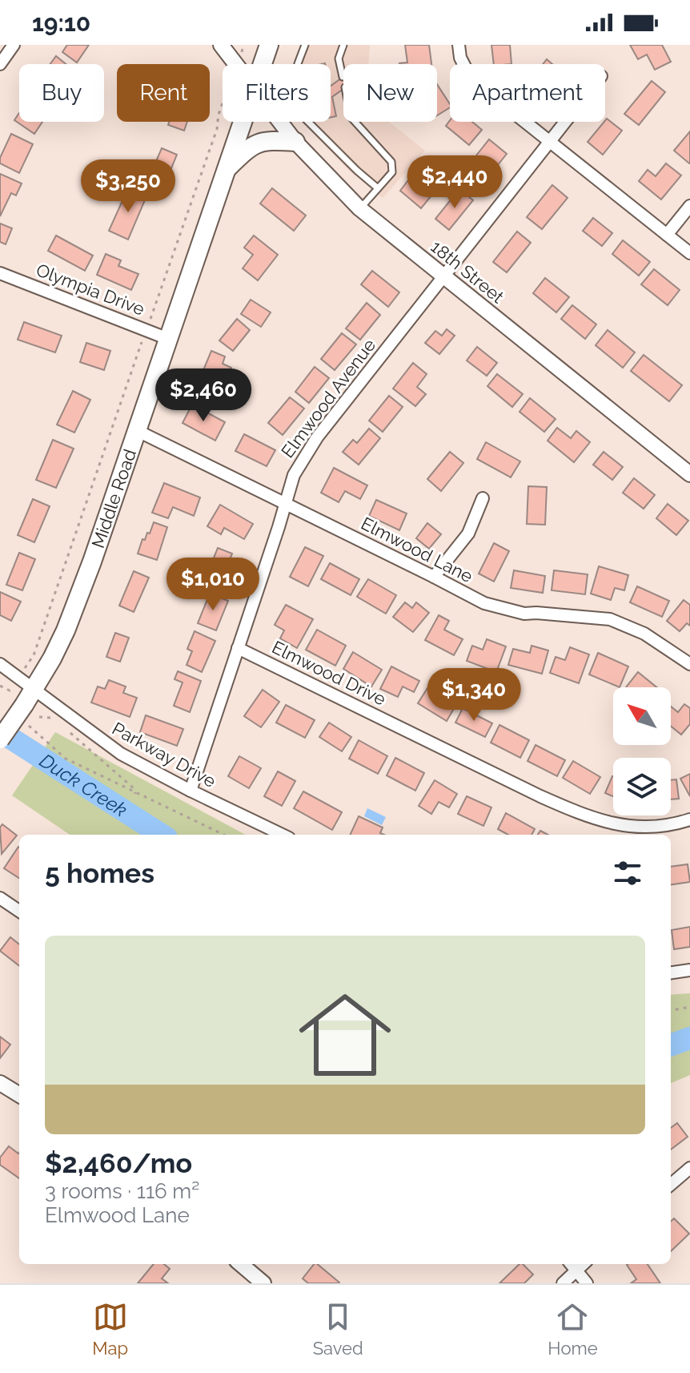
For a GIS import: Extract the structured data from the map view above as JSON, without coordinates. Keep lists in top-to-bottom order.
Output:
{
  "streets": {
    "main road": ["Middle Road"],
    "street": [
      "18th Street",
      "Olympia Drive",
      "Elmwood Avenue",
      "Elmwood Lane",
      "Elmwood Drive",
      "Parkway Drive"
    ]
  },
  "crossings": [
    ["18th Street", "Elmwood Avenue"],
    ["18th Street", "Middle Road"],
    ["Olympia Drive", "Middle Road"],
    ["Elmwood Avenue", "Elmwood Lane"],
    ["Elmwood Avenue", "Elmwood Drive"],
    ["Elmwood Avenue", "Parkway Drive"],
    ["Middle Road", "Elmwood Lane"],
    ["Middle Road", "Parkway Drive"]
  ],
  "water": ["Duck Creek"],
  "north": "top left",
  "page": {
    "status": "19:10",
    "chip": [
      "Buy",
      "Rent",
      "Filters",
      "New",
      "Apartment"
    ],
    "price": [
      "$2,440",
      "$3,250",
      "$2,460",
      "$1,010",
      "$1,340"
    ],
    "heading": "5 homes",
    "list": [
      {
        "name": "$2,460/mo",
        "note": "3 rooms · 116 m² · Elmwood Lane"
      }
    ],
    "tabs": ["Map", "Saved", "Home"]
  }
}
